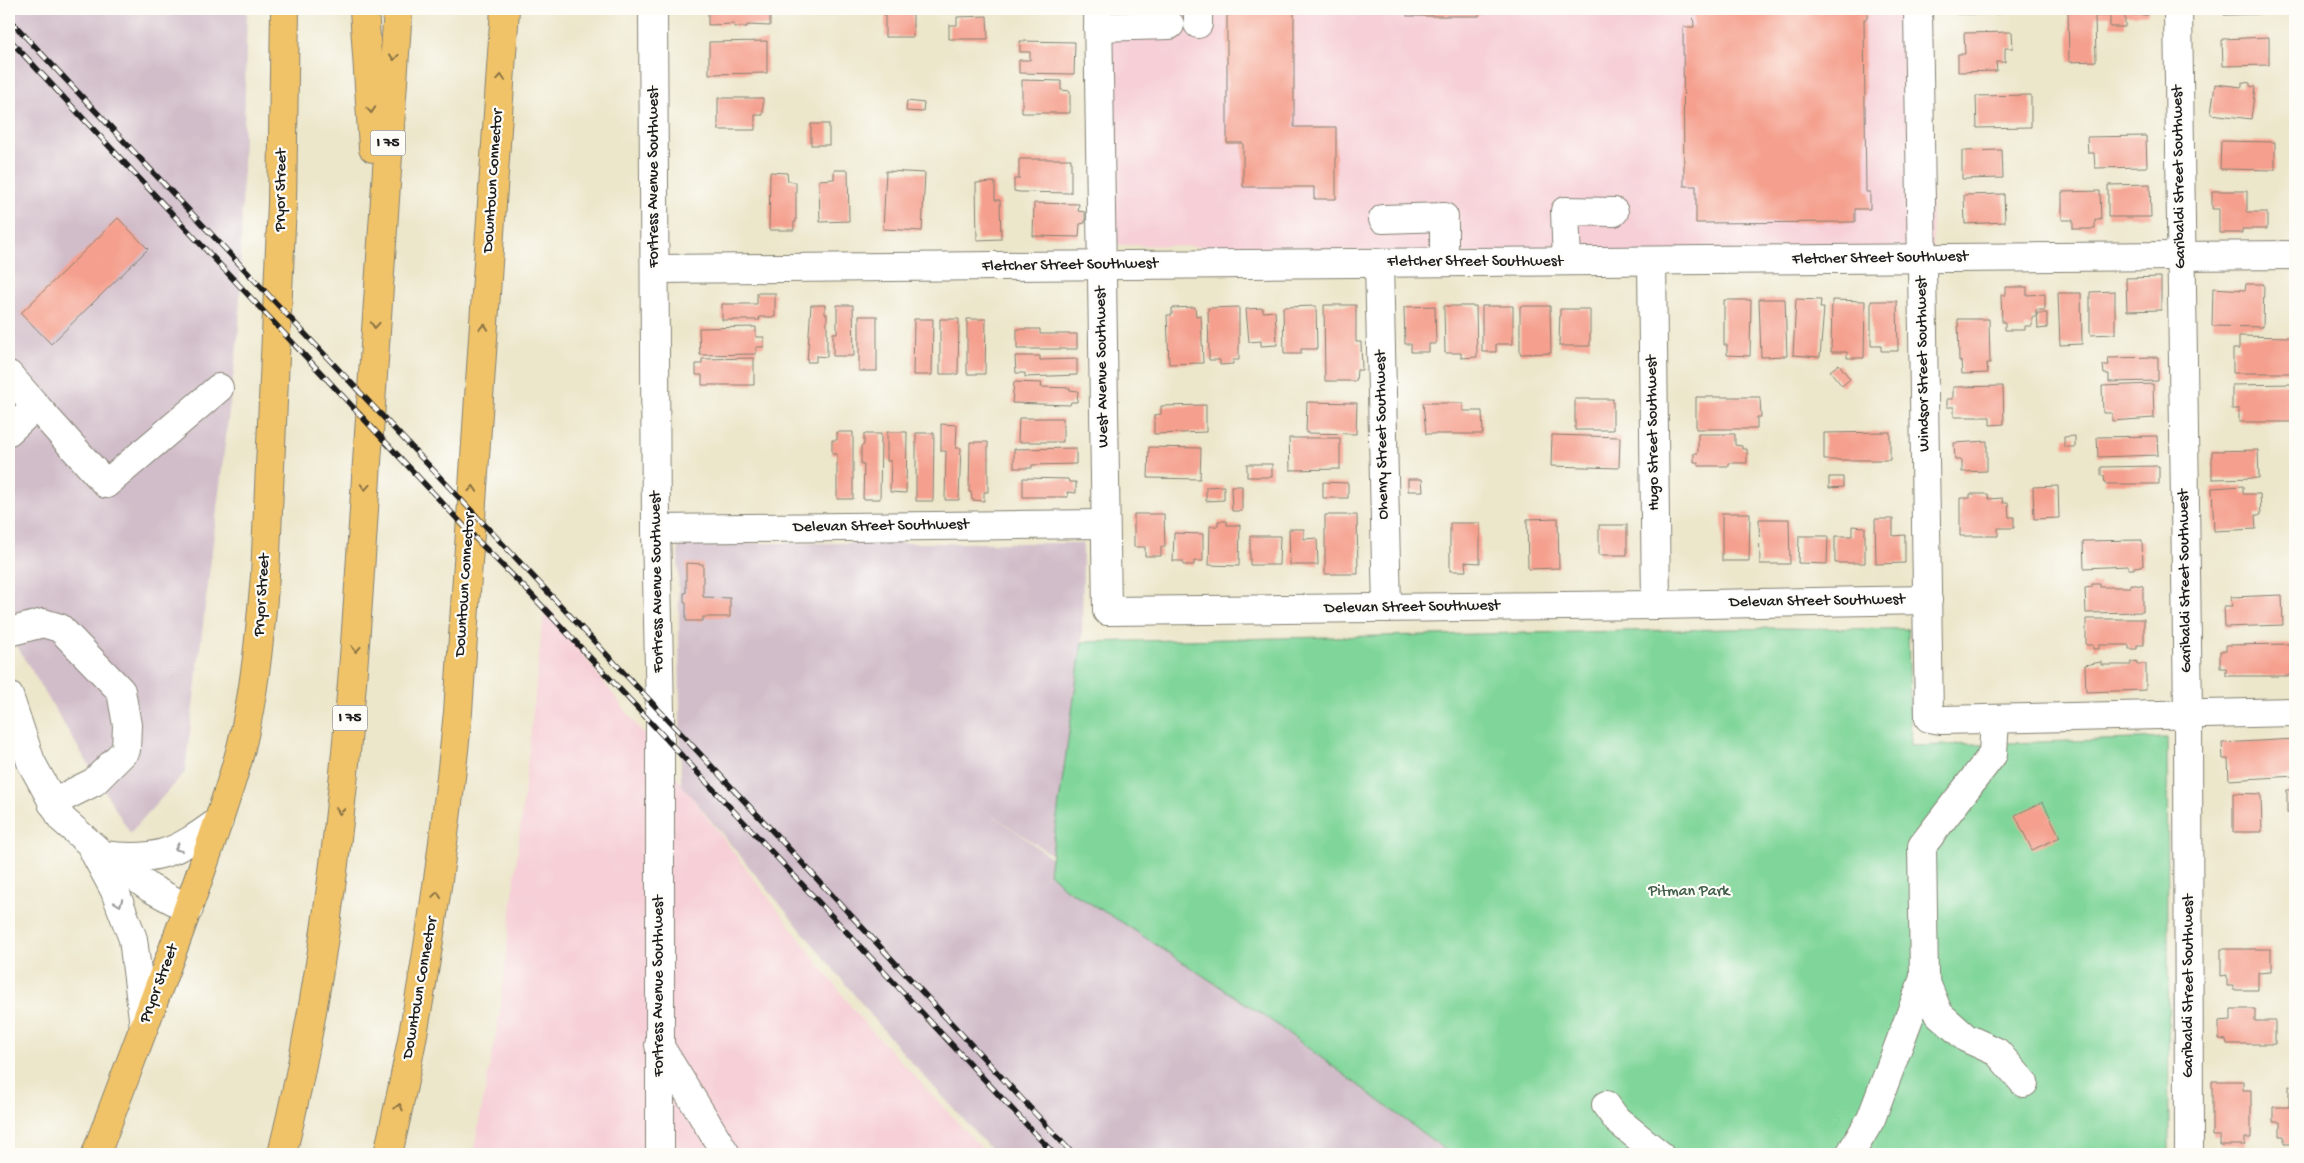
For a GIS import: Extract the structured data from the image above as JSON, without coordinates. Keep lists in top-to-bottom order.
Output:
{
  "streets": {
    "main road": ["I 75", "Downtown Connector", "Pryor Street"],
    "street": [
      "Fortress Avenue Southwest",
      "Garibaldi Street Southwest",
      "Fletcher Street Southwest",
      "Windsor Street Southwest",
      "West Avenue Southwest",
      "Hugo Street Southwest",
      "Ohenry Street Southwest",
      "Delevan Street Southwest"
    ]
  },
  "crossings": [
    ["Fortress Avenue Southwest", "Fletcher Street Southwest"],
    ["Fortress Avenue Southwest", "Delevan Street Southwest"],
    ["Garibaldi Street Southwest", "Fletcher Street Southwest"],
    ["Garibaldi Street Southwest", "Delevan Street Southwest"],
    ["Fletcher Street Southwest", "Windsor Street Southwest"],
    ["Fletcher Street Southwest", "West Avenue Southwest"],
    ["Fletcher Street Southwest", "Hugo Street Southwest"],
    ["Fletcher Street Southwest", "Ohenry Street Southwest"],
    ["Windsor Street Southwest", "Delevan Street Southwest"],
    ["West Avenue Southwest", "Delevan Street Southwest"],
    ["Hugo Street Southwest", "Delevan Street Southwest"],
    ["Ohenry Street Southwest", "Delevan Street Southwest"]
  ],
  "parks": ["Pitman Park"]
}
